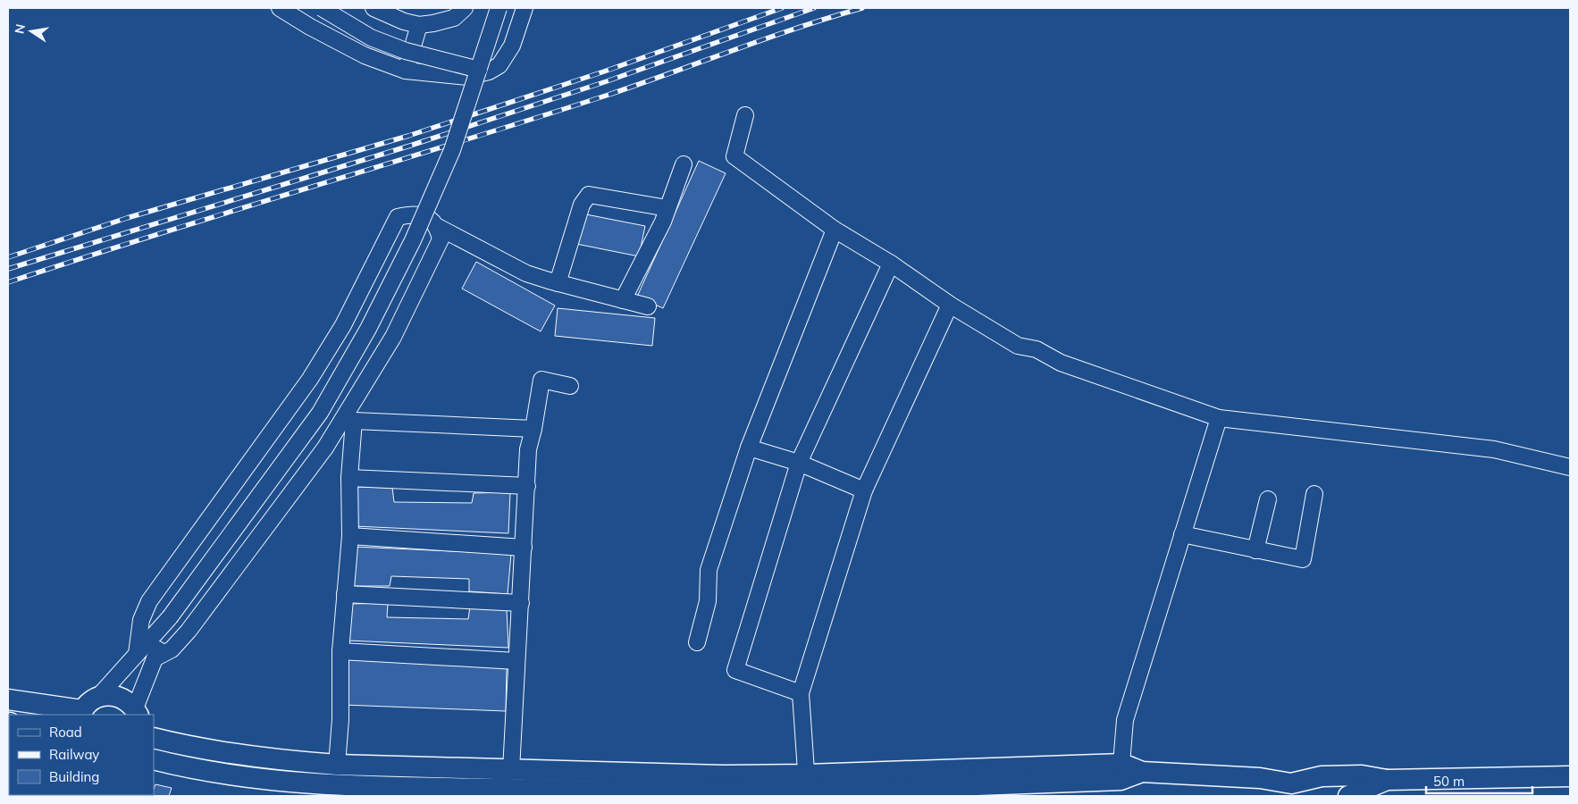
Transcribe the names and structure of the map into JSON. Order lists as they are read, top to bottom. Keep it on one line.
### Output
{"legend":["Road","Railway","Building"],"scale_bar":"50 m","north":"left"}
